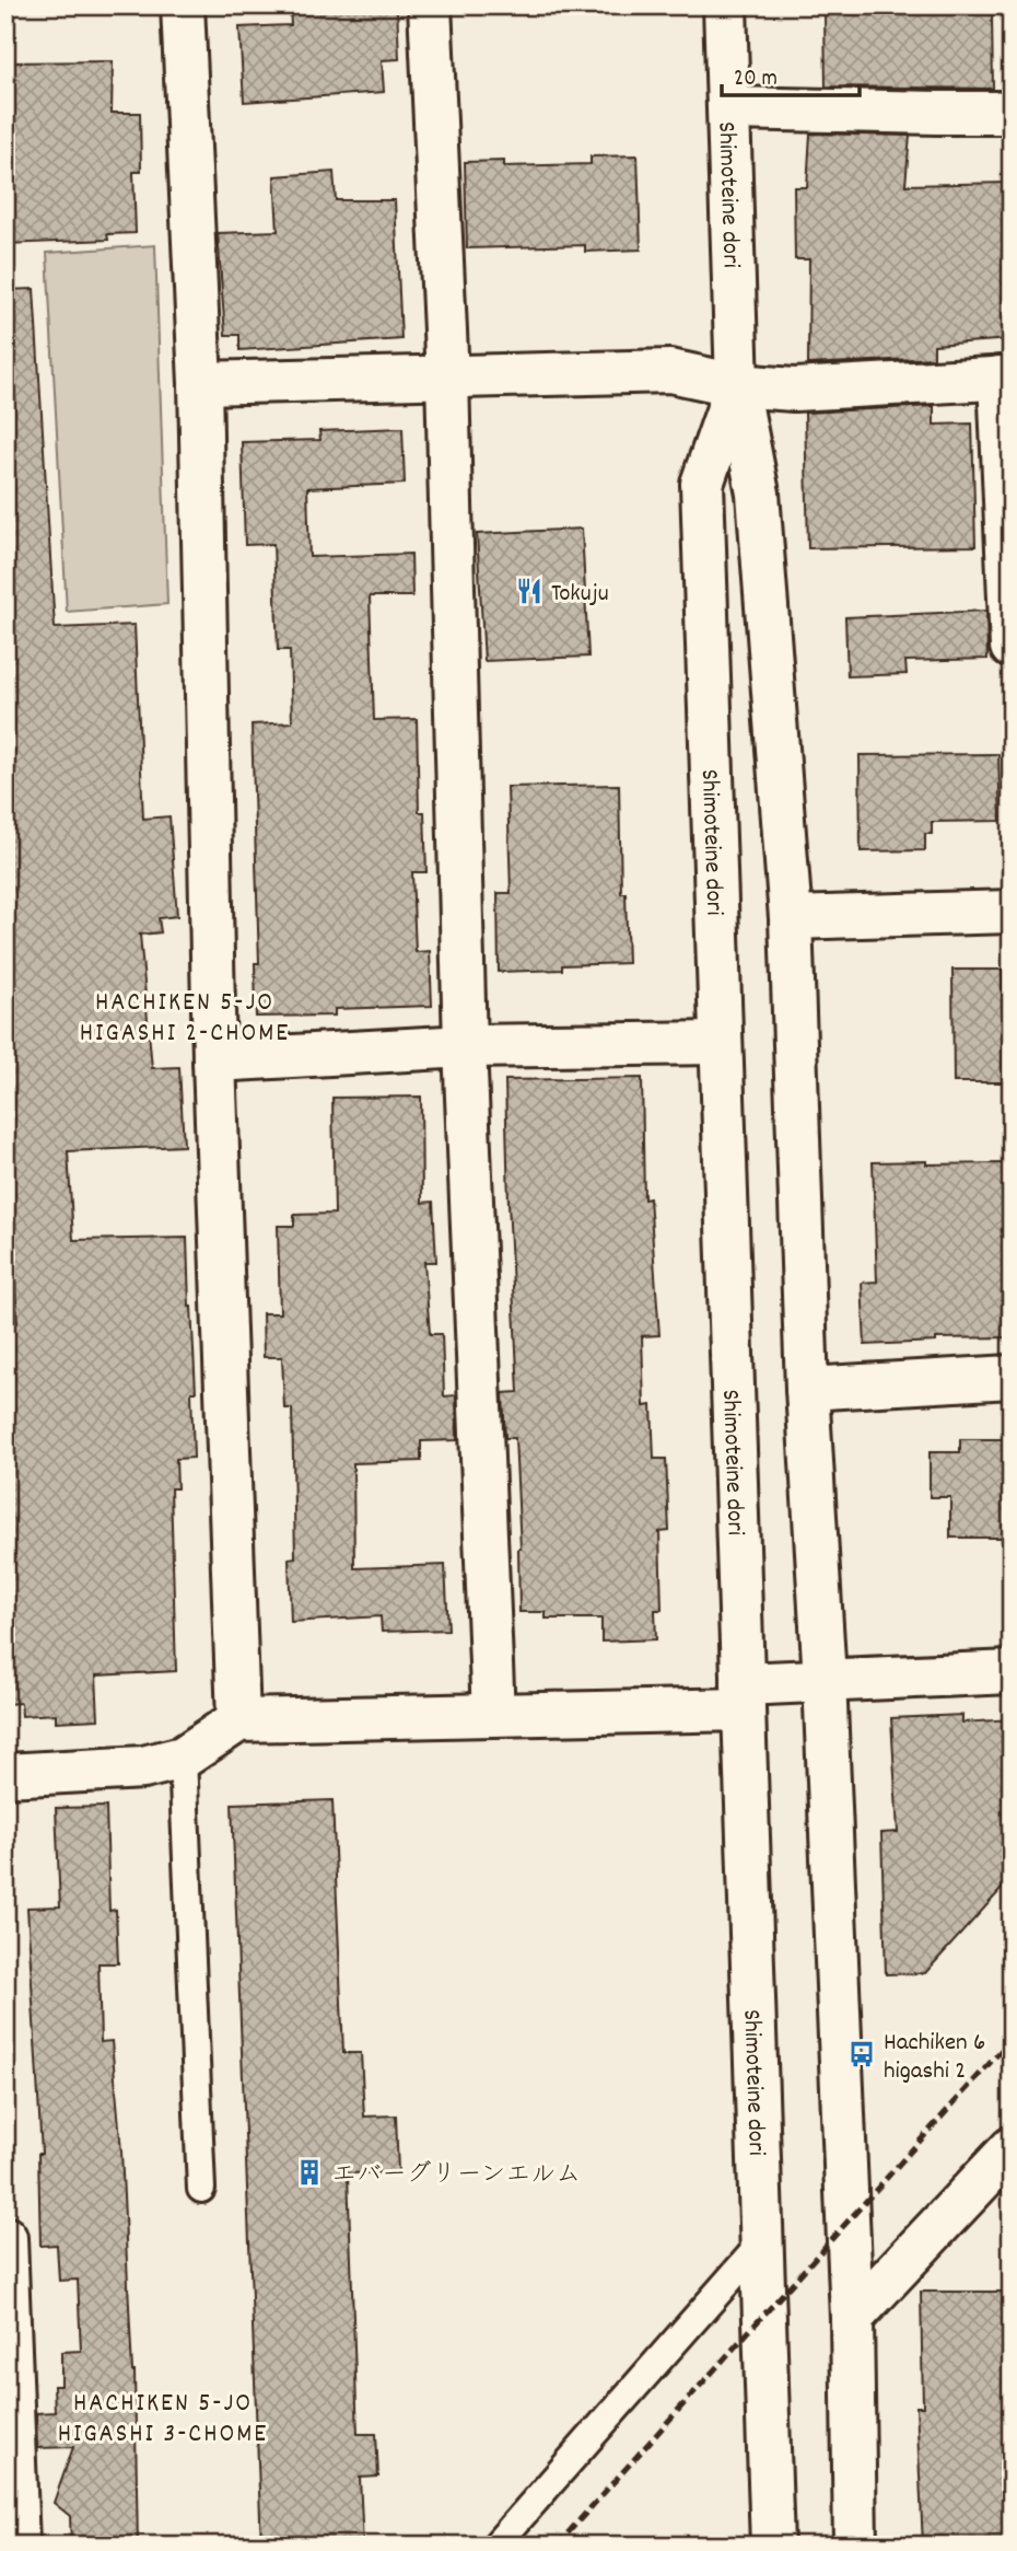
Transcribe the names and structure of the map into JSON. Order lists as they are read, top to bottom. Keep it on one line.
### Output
{"streets":{"street":["Shimoteine dori"]},"districts":["HACHIKEN 5-JO HIGASHI 2-CHOME","HACHIKEN 5-JO HIGASHI 3-CHOME"],"places":{"restaurant":["Tokuju"],"bus stop":["Hachiken 6 higashi 2"],"building":["エバーグリーンエルム"]},"scale_bar":"20 m"}
